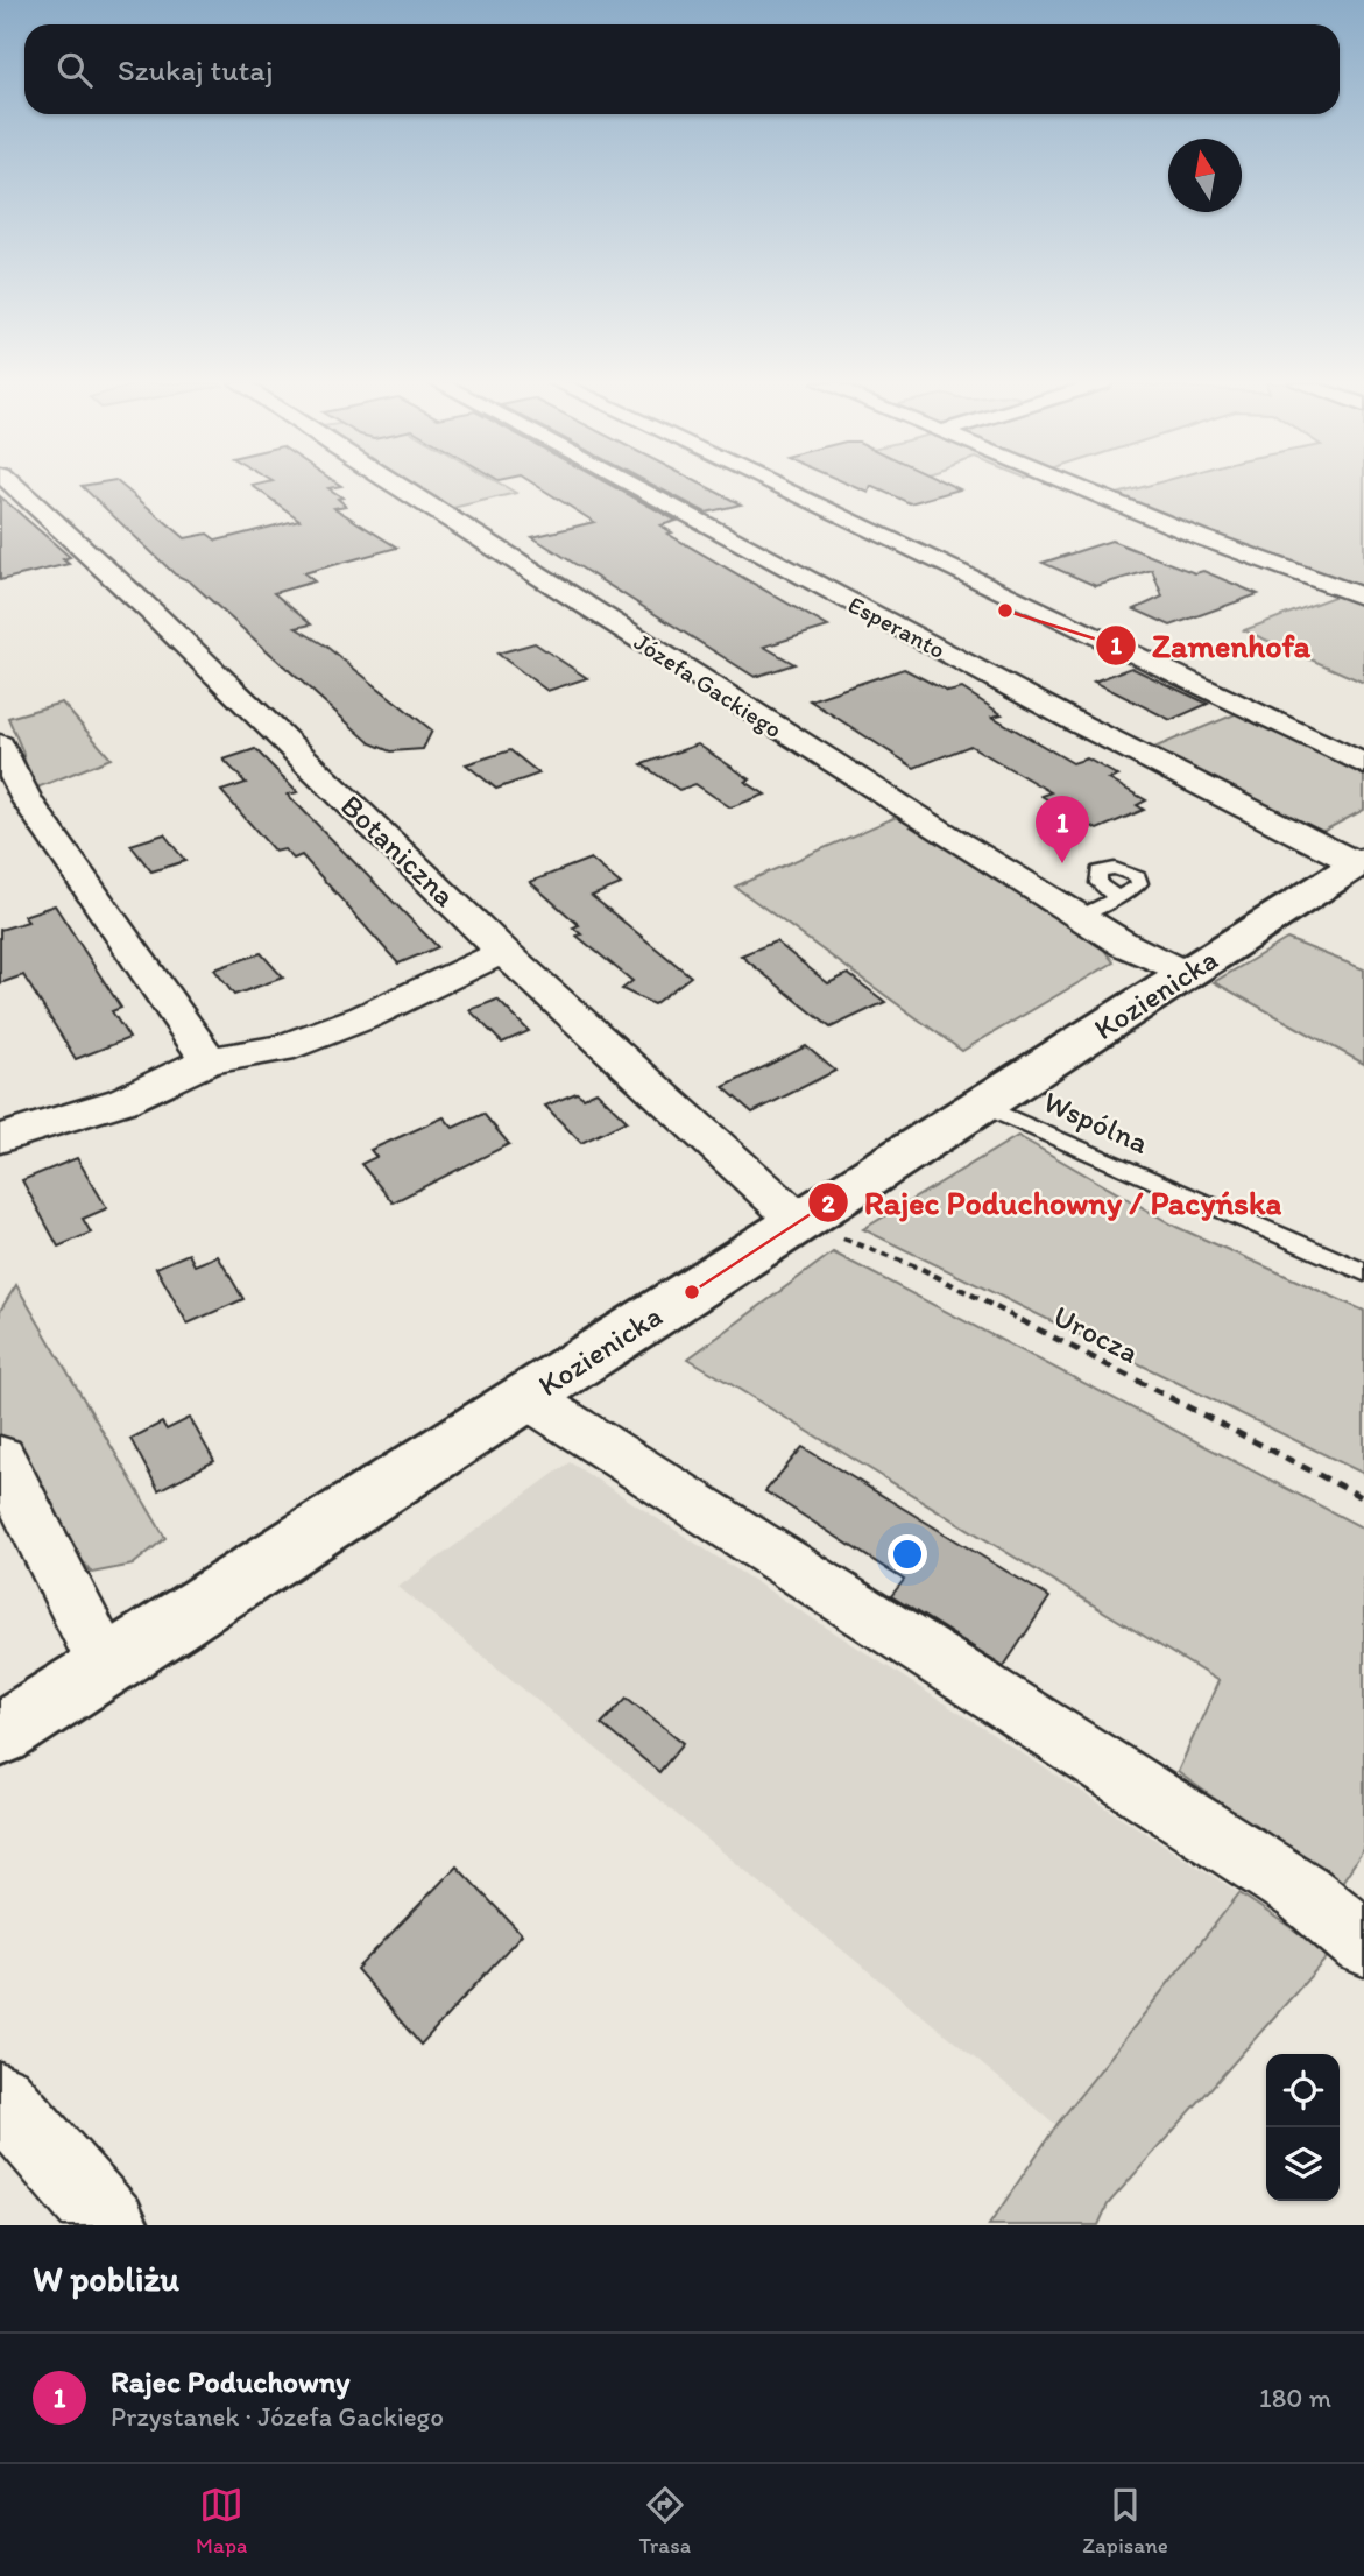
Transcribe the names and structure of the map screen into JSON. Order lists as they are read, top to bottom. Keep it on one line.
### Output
{"streets":{"main road":["Kozienicka"],"street":["Esperanto","Józefa Gackiego","Botaniczna"],"lane":["Wspólna"],"path":["Urocza"]},"crossings":[["Esperanto","Kozienicka"],["Józefa Gackiego","Kozienicka"],["Botaniczna","Kozienicka"],["Botaniczna","Urocza"],["Kozienicka","Wspólna"],["Kozienicka","Urocza"]],"places":["Zamenhofa","Rajec Poduchowny / Pacyńska"],"north":"top","page":{"search":"Szukaj tutaj","pins":"1","heading":"W pobliżu","list":[{"mark":"1","name":"Rajec Poduchowny","note":"Przystanek · Józefa Gackiego","value":"180 m"}],"nav":["Mapa","Trasa","Zapisane"]}}
